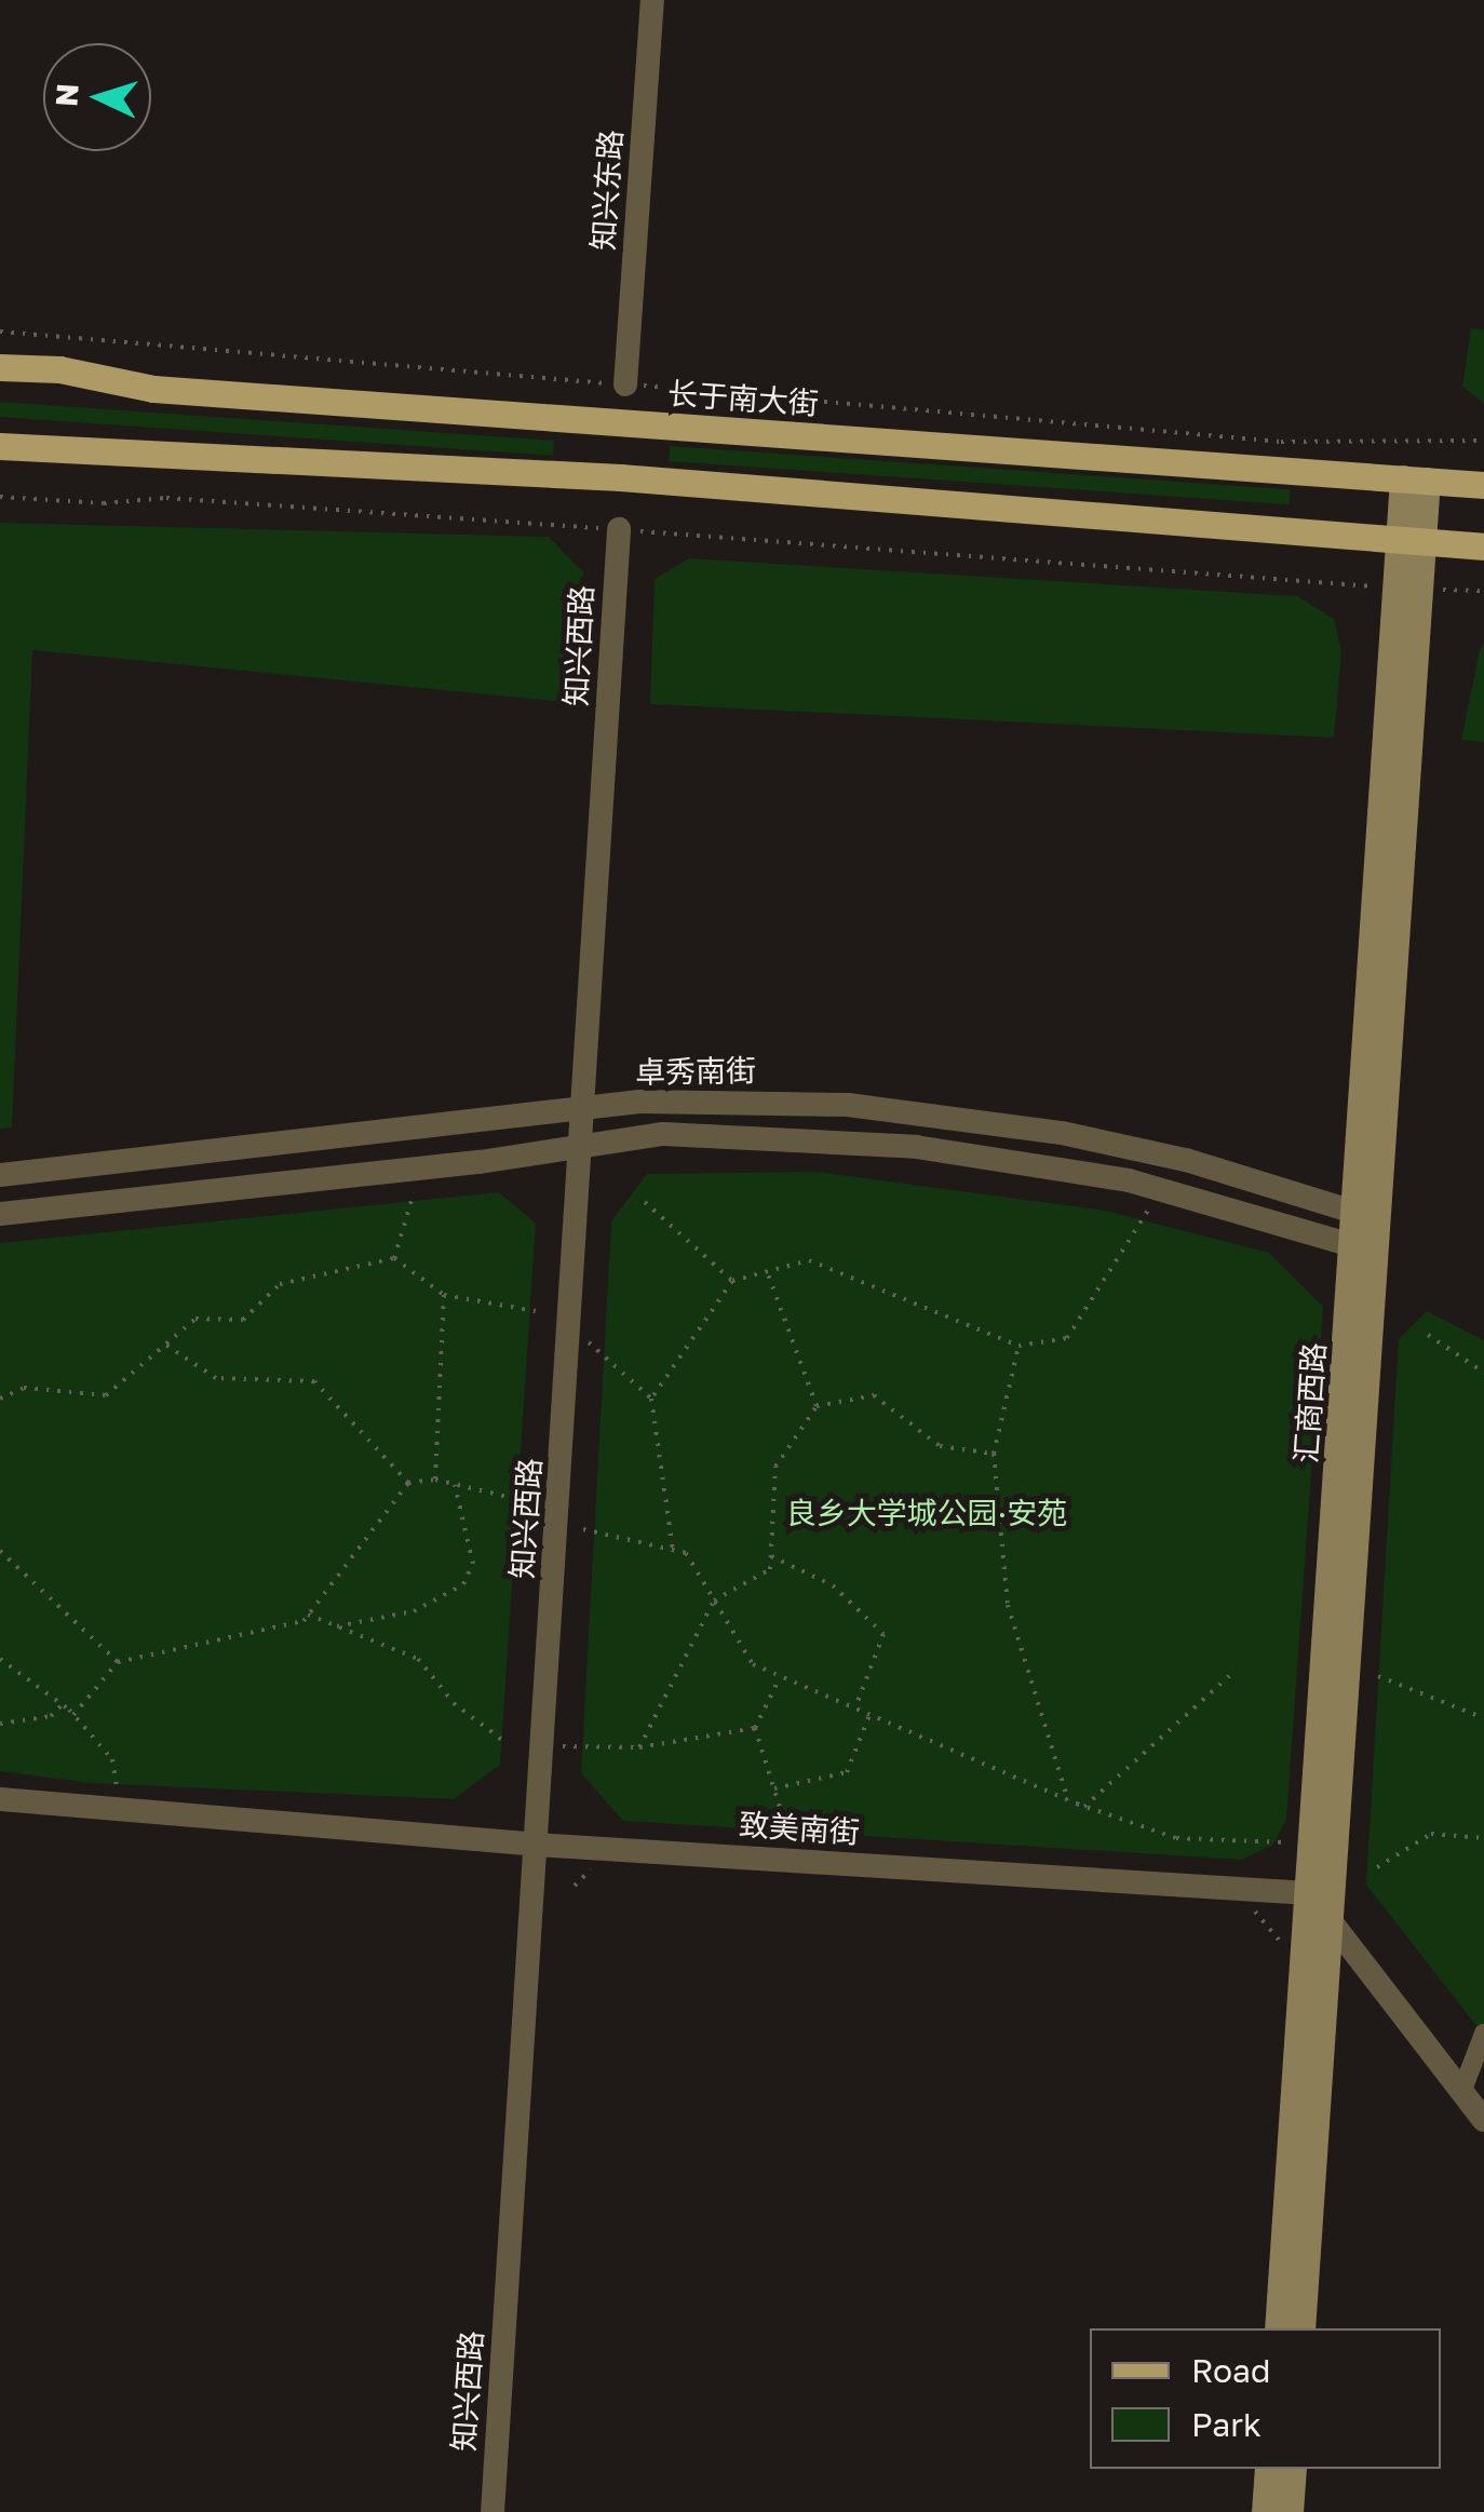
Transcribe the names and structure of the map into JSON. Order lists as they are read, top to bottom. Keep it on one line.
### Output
{"streets":{"main road":["长于南大街","汇商西路"],"street":["知兴东路","知兴西路","卓秀南街","致美南街"]},"crossings":[["知兴东路","长于南大街"],["长于南大街","汇商西路"],["知兴西路","卓秀南街"],["知兴西路","致美南街"],["卓秀南街","汇商西路"],["汇商西路","致美南街"]],"parks":["良乡大学城公园·安苑"],"legend":["Road","Park"],"north":"left"}
